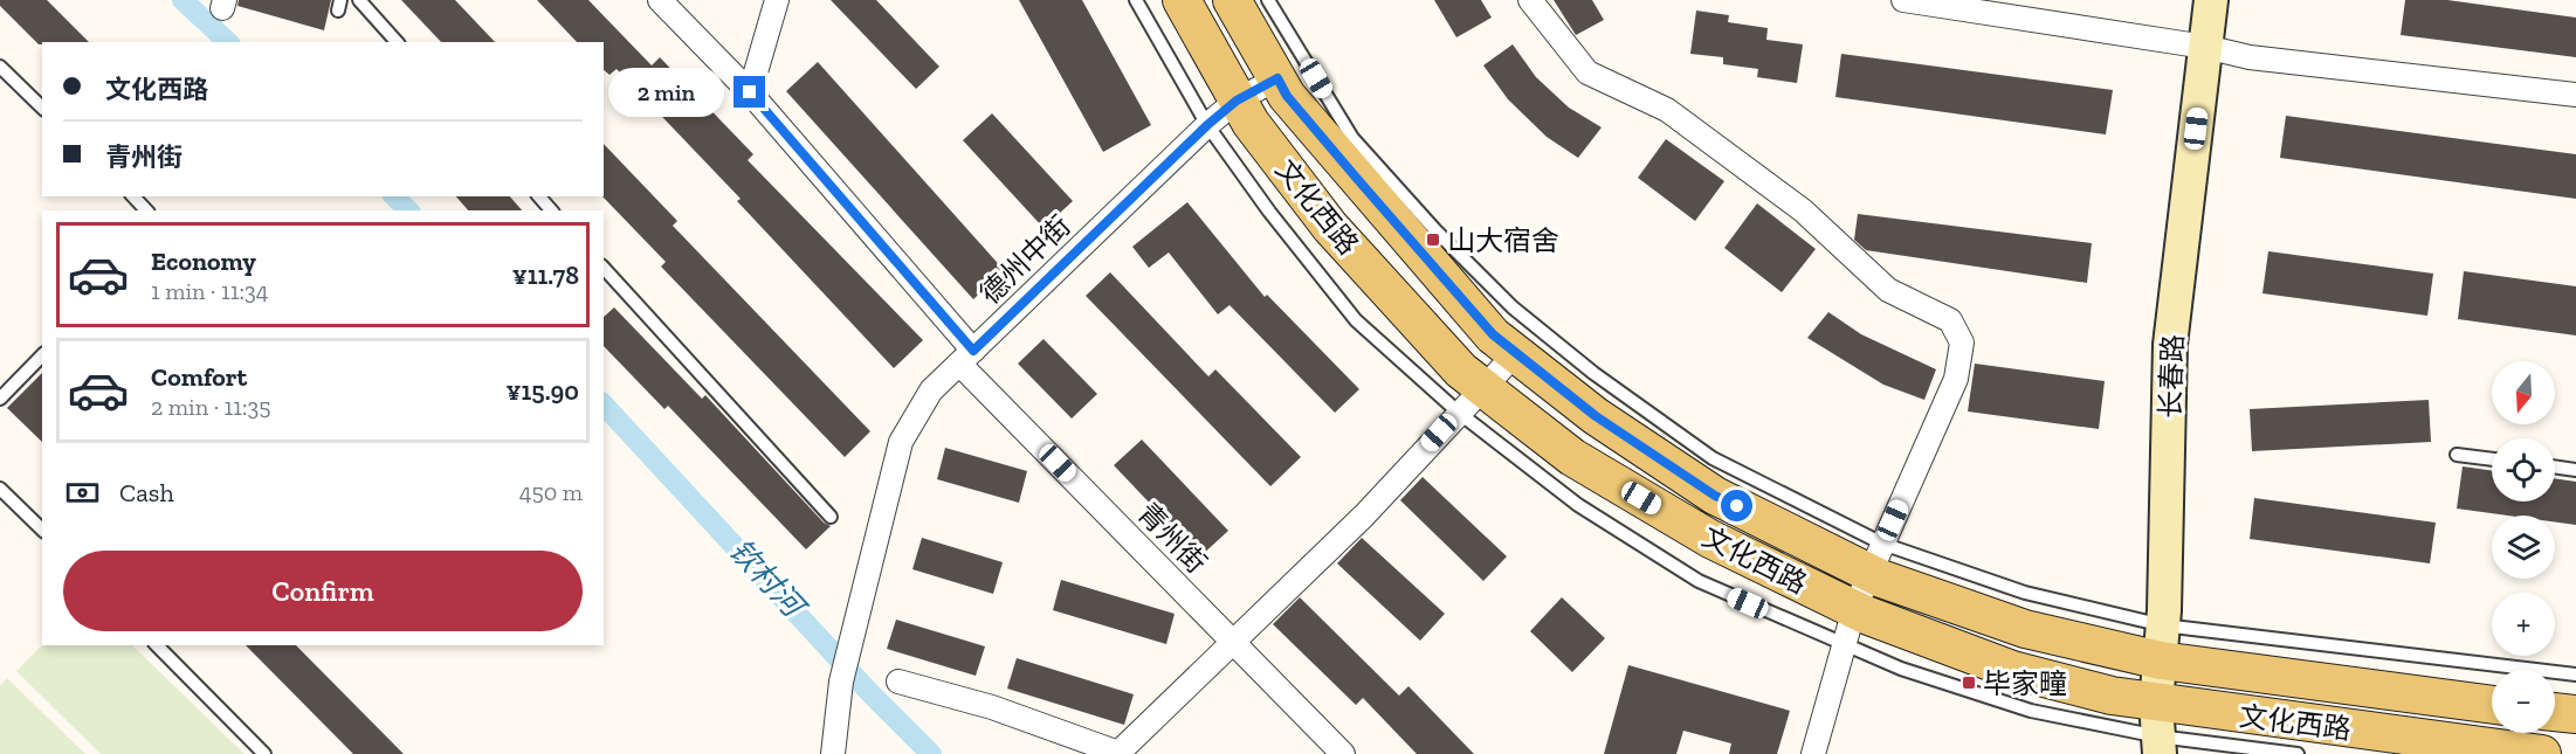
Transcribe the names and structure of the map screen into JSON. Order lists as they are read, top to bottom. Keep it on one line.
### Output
{"streets":{"main road":["文化西路"],"street":["德州中街","长春路","青州街"]},"crossings":[["文化西路","德州中街"],["文化西路","长春路"],["德州中街","青州街"]],"water":["钦村河"],"places":{"transit":["山大宿舍","毕家疃"]},"north":"bottom","page":{"banner":["文化西路","青州街"],"bubble":"2 min","list":[{"name":"Economy","note":"1 min · 11:34","value":"¥11.78"},{"name":"Comfort","note":"2 min · 11:35","value":"¥15.90"}],"map_buttons":["+","−"],"pay":["Cash","450 m"],"buttons":"Confirm"}}
